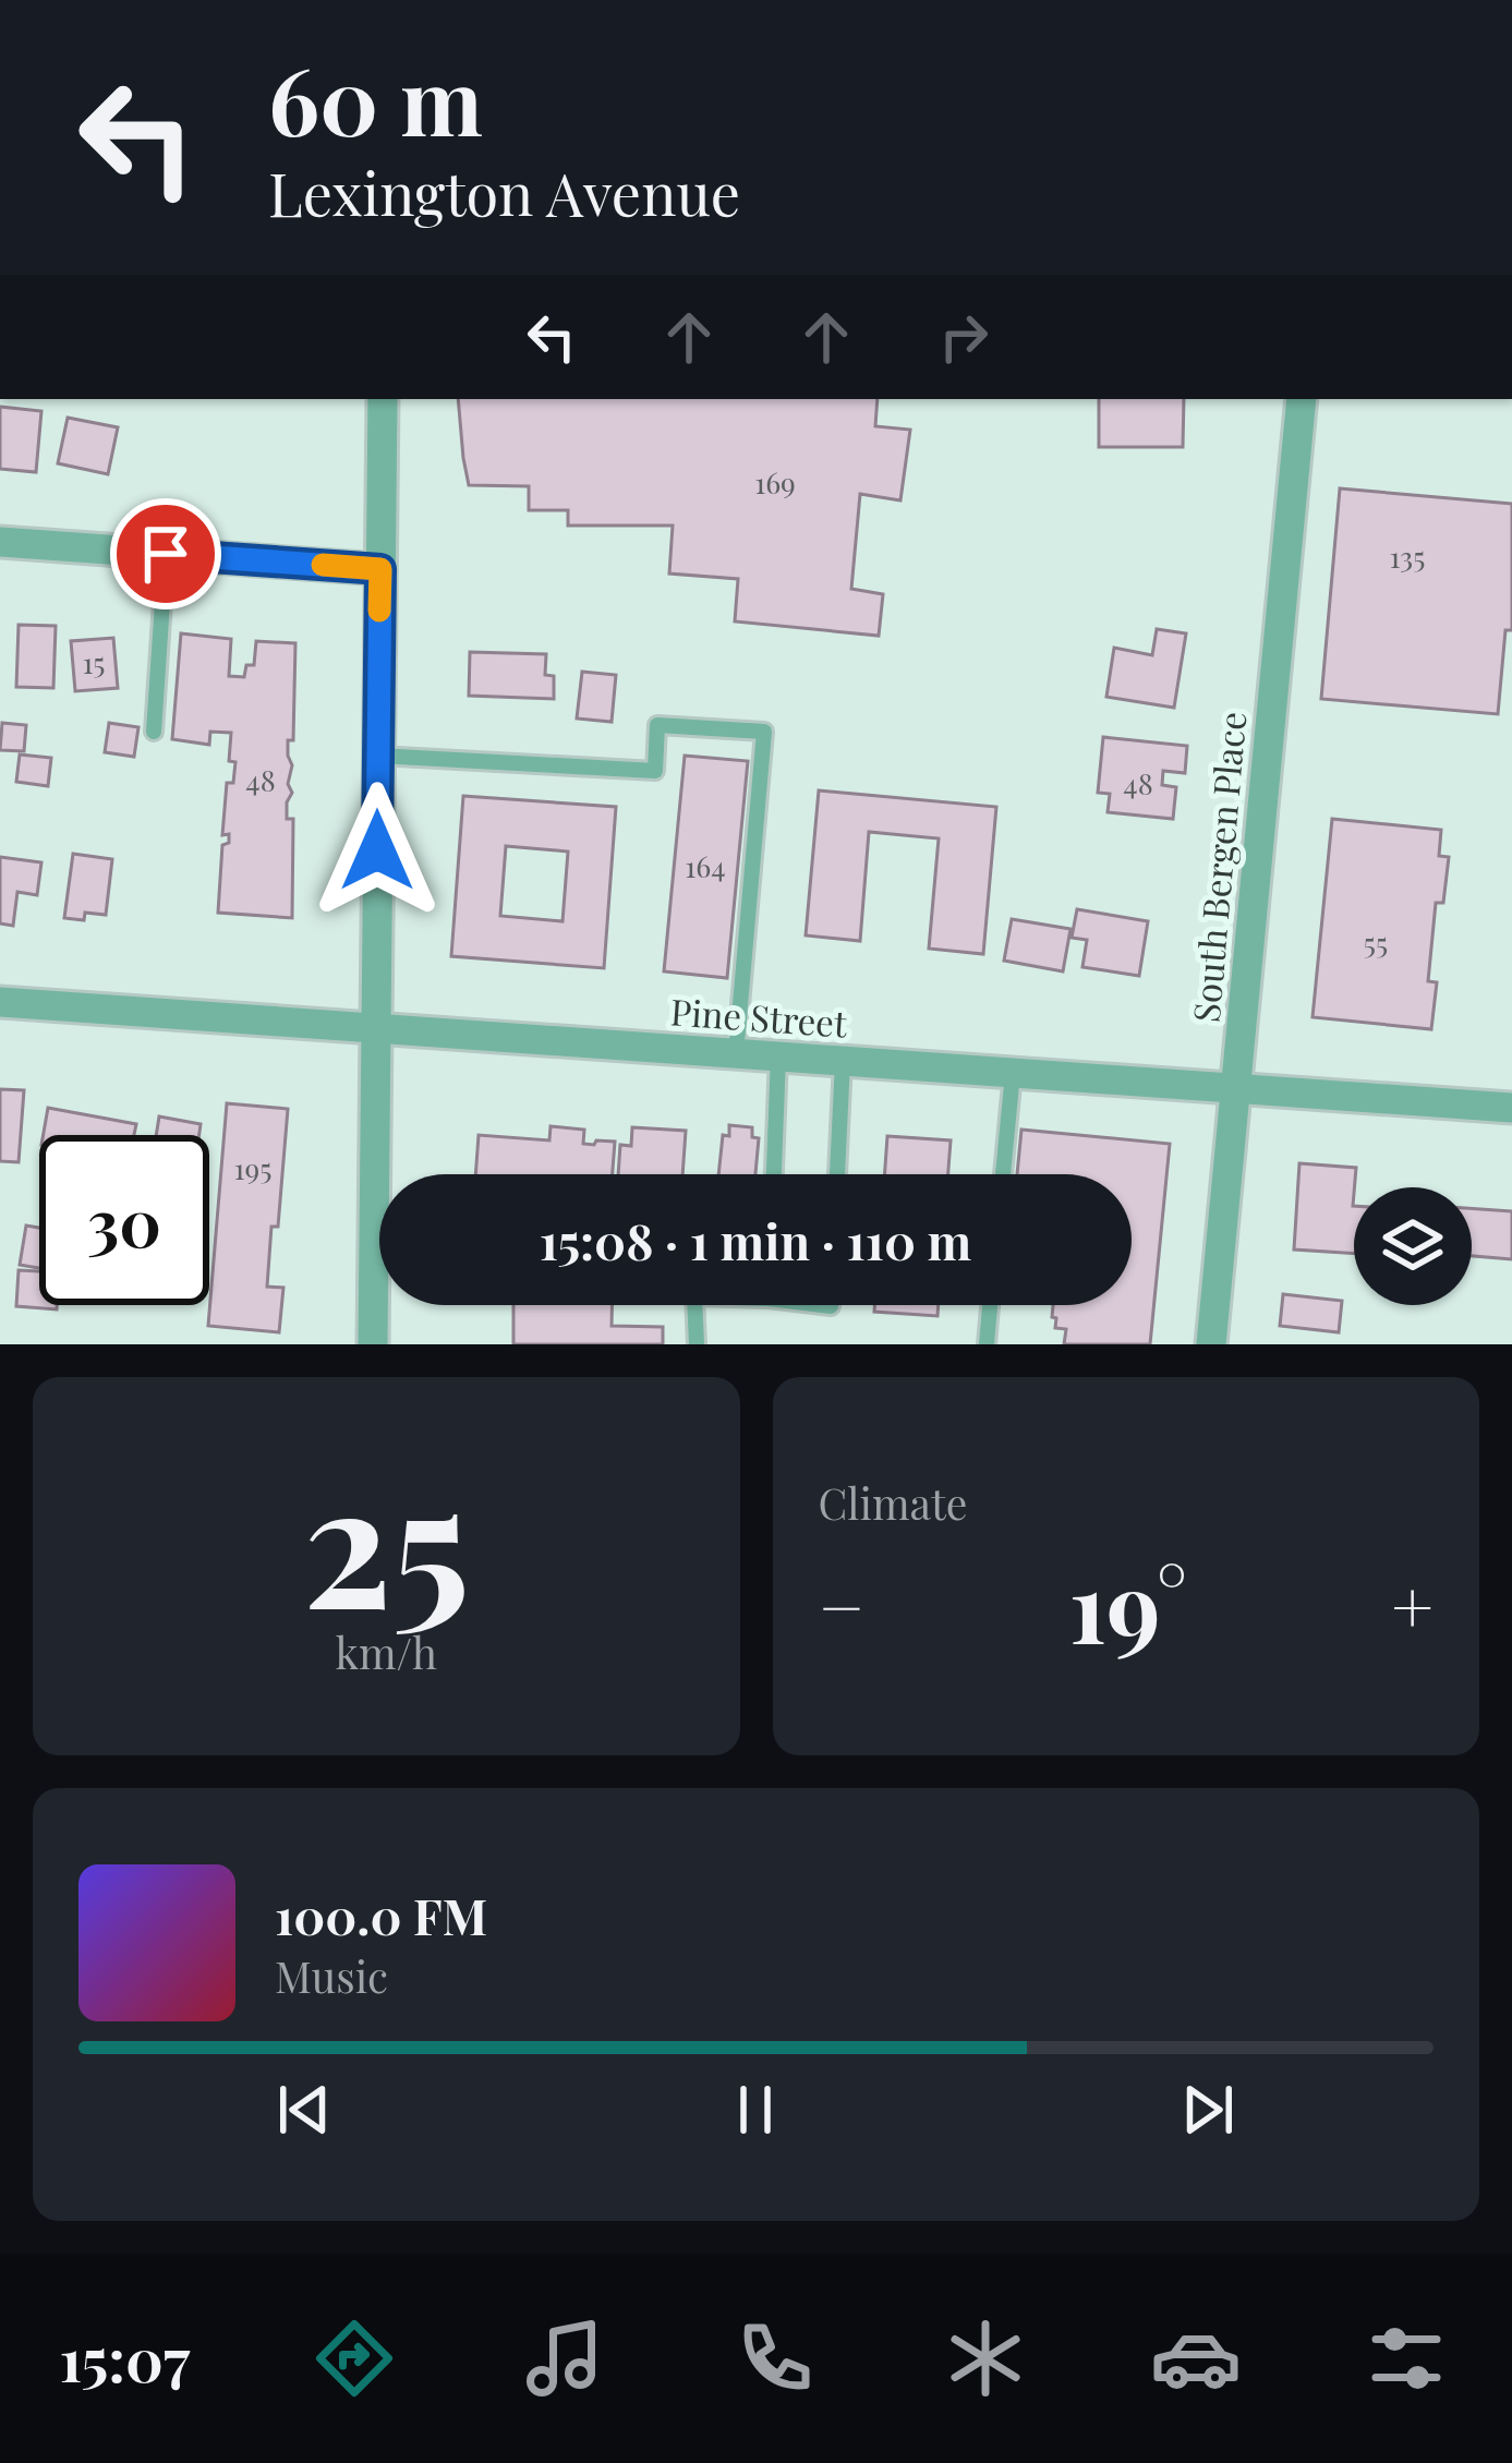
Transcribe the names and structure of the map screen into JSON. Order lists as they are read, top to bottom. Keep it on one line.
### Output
{"streets":{"street":["South Bergen Place","Pine Street"]},"crossings":[["South Bergen Place","Pine Street"]],"house_numbers":["169","135","15","48","48","164","55","195"],"page":{"turn":["60 m","Lexington Avenue"],"limit":"30","trip":"15:08 · 1 min · 110 m","tile":[["25","km/h"],"Climate"],"heat":["−","19°","+"],"song":["100.0 FM","Music"],"tabs":"15:07"}}
